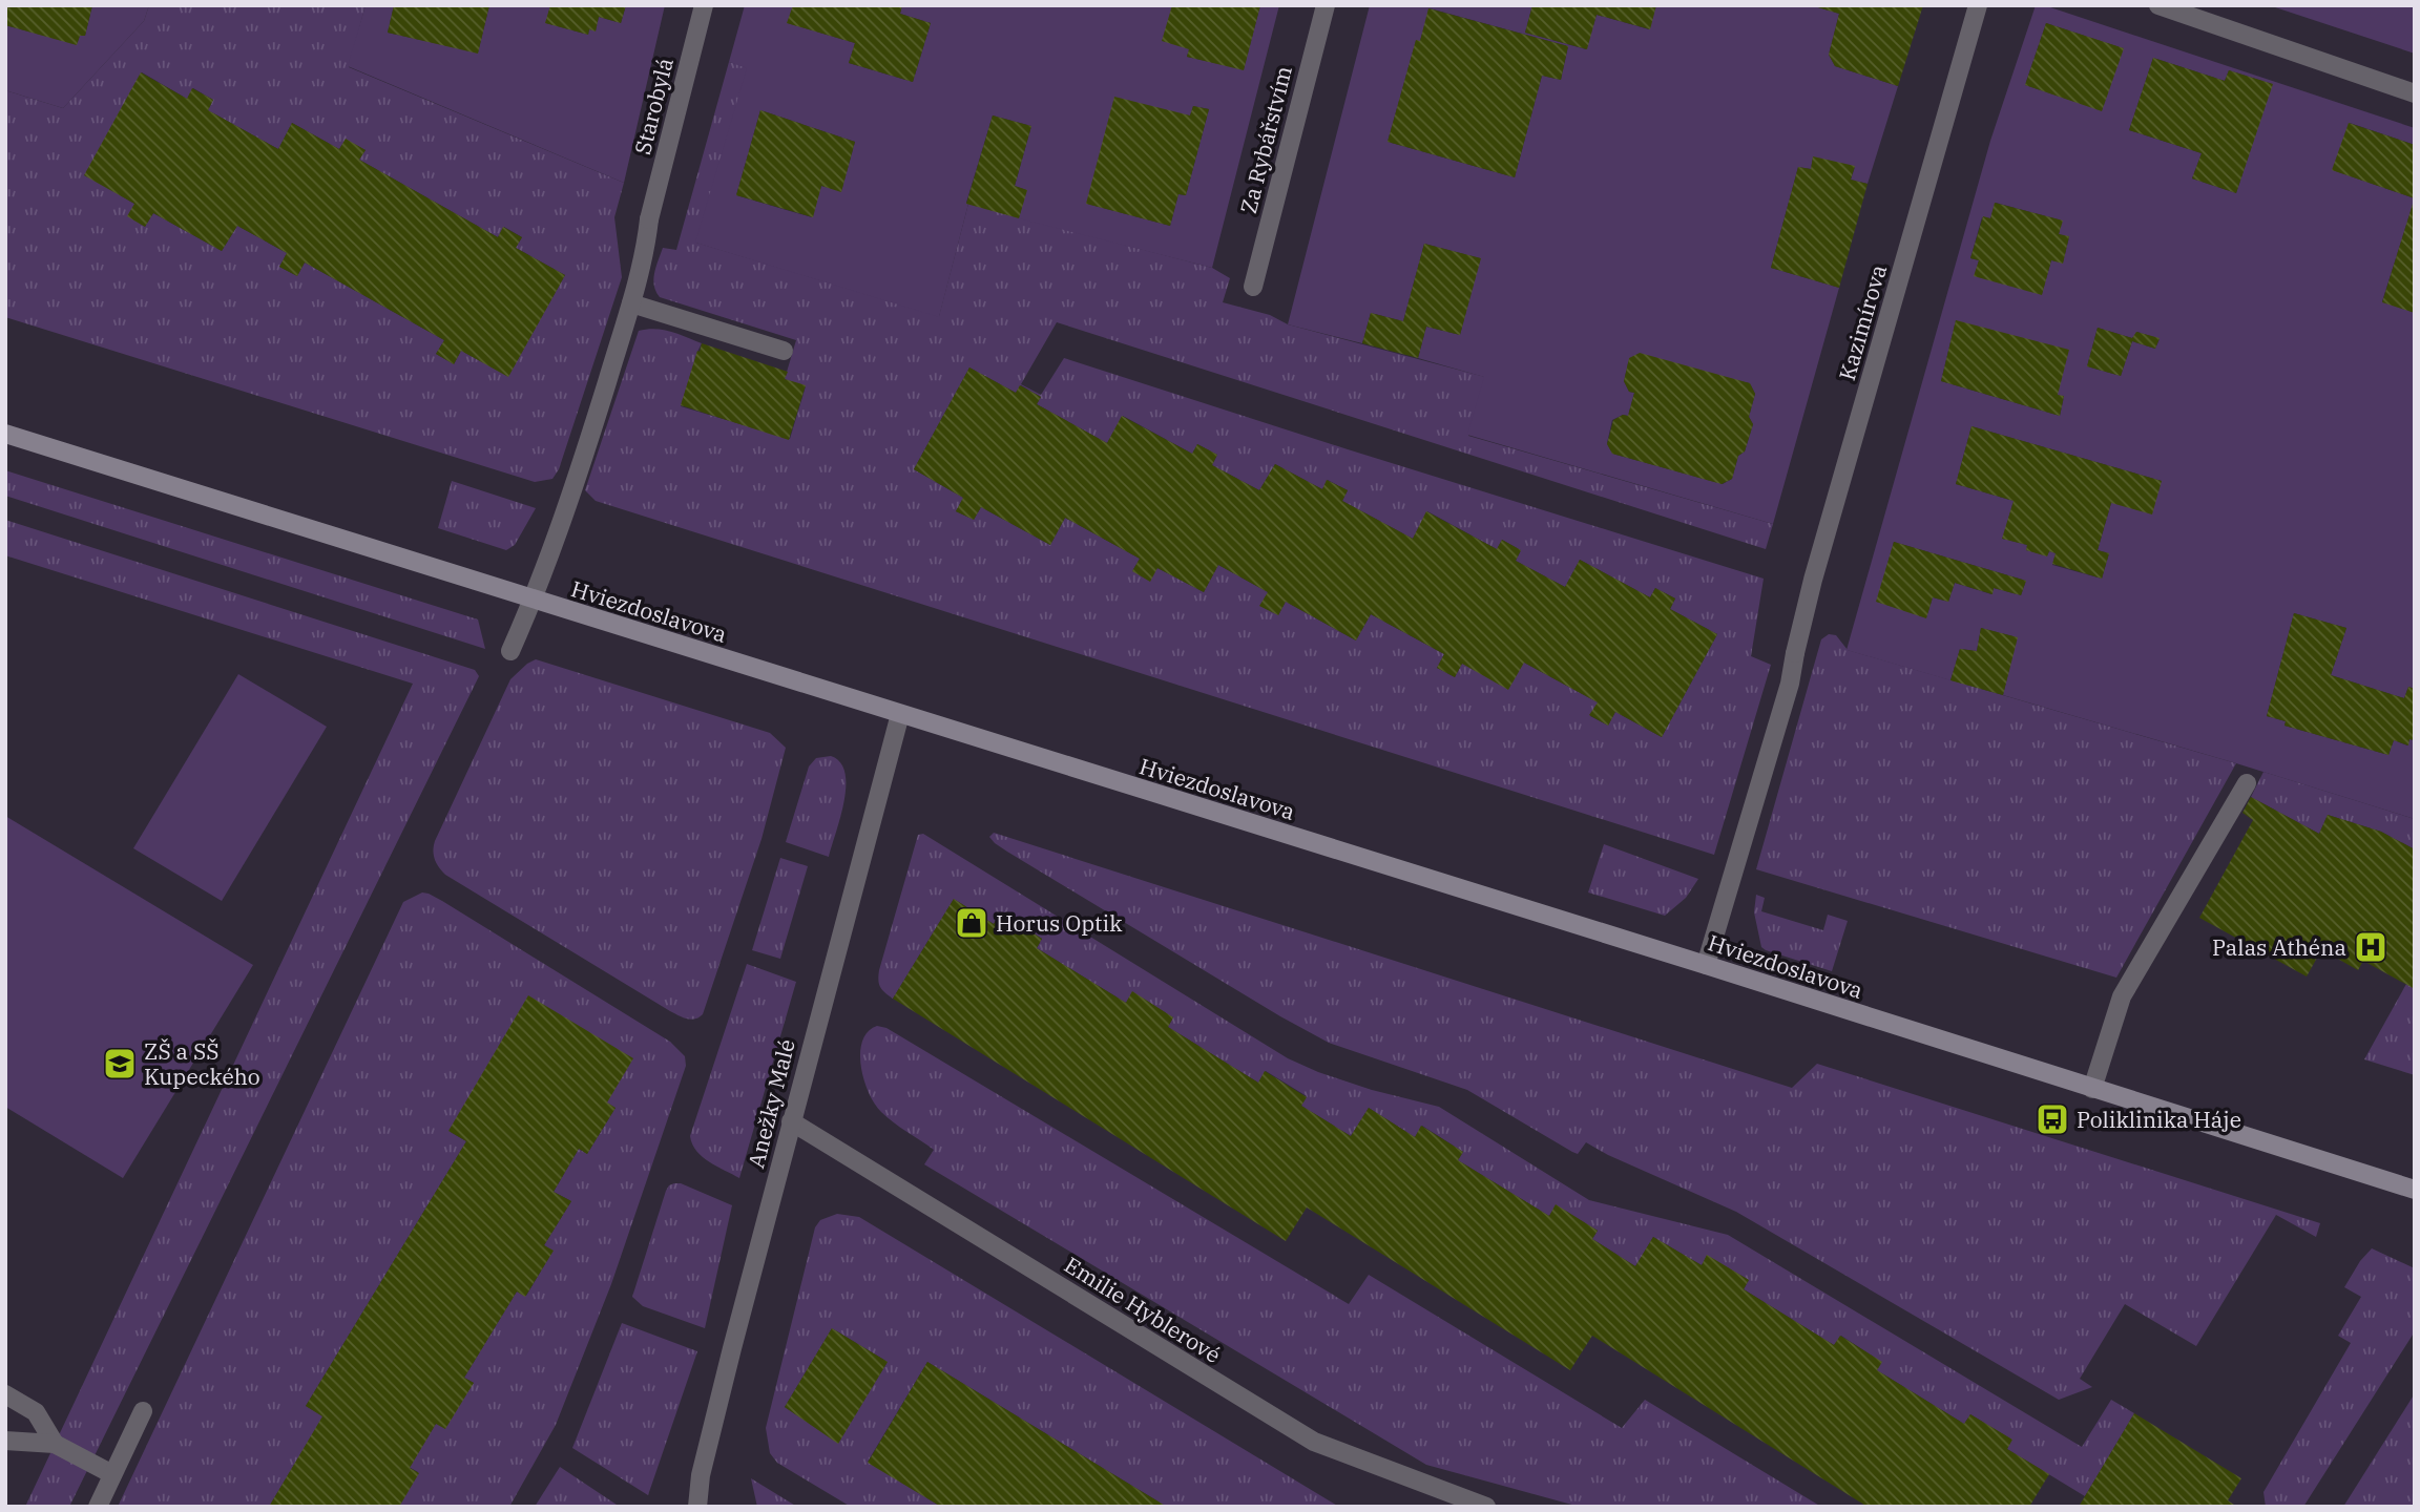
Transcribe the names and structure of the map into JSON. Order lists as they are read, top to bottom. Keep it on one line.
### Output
{"streets":{"street":["Starobylá","Za Rybářstvím","Kazimírova","Hviezdoslavova","Anežky Malé","Emilie Hyblerové"]},"crossings":[["Starobylá","Hviezdoslavova"],["Kazimírova","Hviezdoslavova"],["Hviezdoslavova","Anežky Malé"],["Anežky Malé","Emilie Hyblerové"]],"places":{"shop":["Horus Optik"],"hospital":["Palas Athéna"],"school or university":["ZŠ a SŠ Kupeckého"],"bus stop":["Poliklinika Háje"]}}
